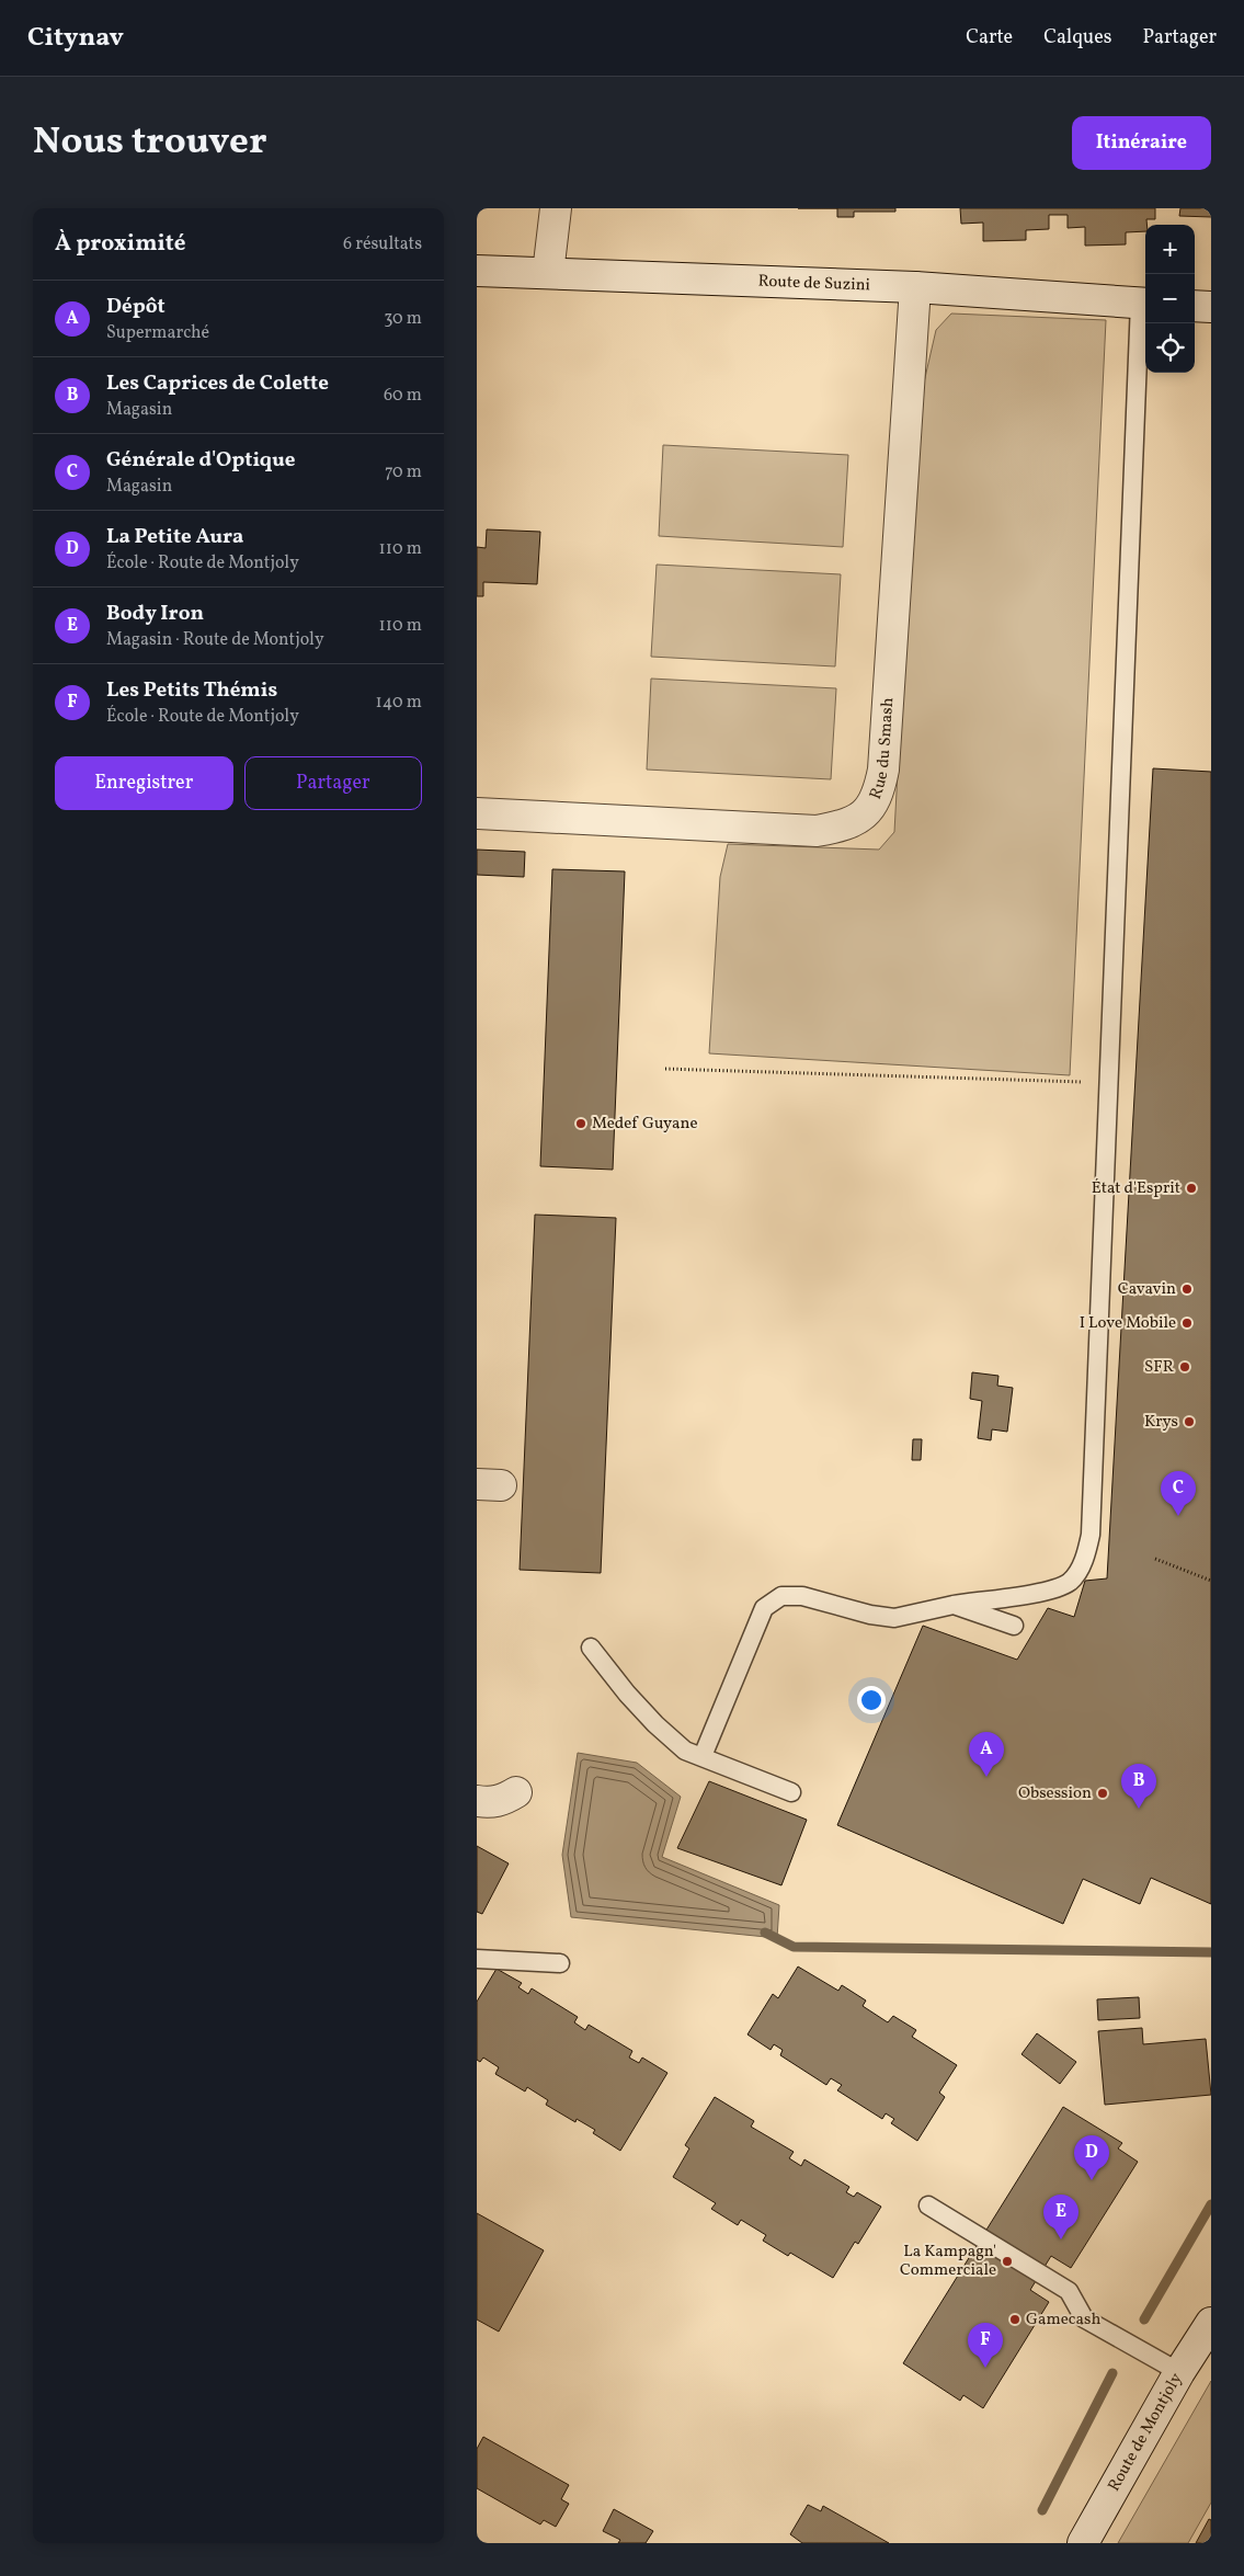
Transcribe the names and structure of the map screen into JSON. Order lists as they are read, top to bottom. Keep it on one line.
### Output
{"streets":{"street":["Route de Suzini","Rue du Smash","Route de Montjoly"]},"crossings":[["Route de Suzini","Rue du Smash"]],"places":["Medef Guyane","État d'Esprit","Cavavin","I Love Mobile","SFR","Krys","Obsession","La Kampagn' Commerciale","Gamecash"],"page":{"header":"Citynav","nav":["Carte","Calques","Partager"],"title":"Nous trouver","buttons":["Itinéraire",["Enregistrer","Partager"]],"heading":["À proximité","6 résultats"],"map_buttons":["+","−"],"list":[{"mark":"A","name":"Dépôt","note":"Supermarché","value":"30 m"},{"mark":"B","name":"Les Caprices de Colette","note":"Magasin","value":"60 m"},{"mark":"C","name":"Générale d'Optique","note":"Magasin","value":"70 m"},{"mark":"D","name":"La Petite Aura","note":"École · Route de Montjoly","value":"110 m"},{"mark":"E","name":"Body Iron","note":"Magasin · Route de Montjoly","value":"110 m"},{"mark":"F","name":"Les Petits Thémis","note":"École · Route de Montjoly","value":"140 m"}],"pins":["C","A","B","D","E","F"]}}
